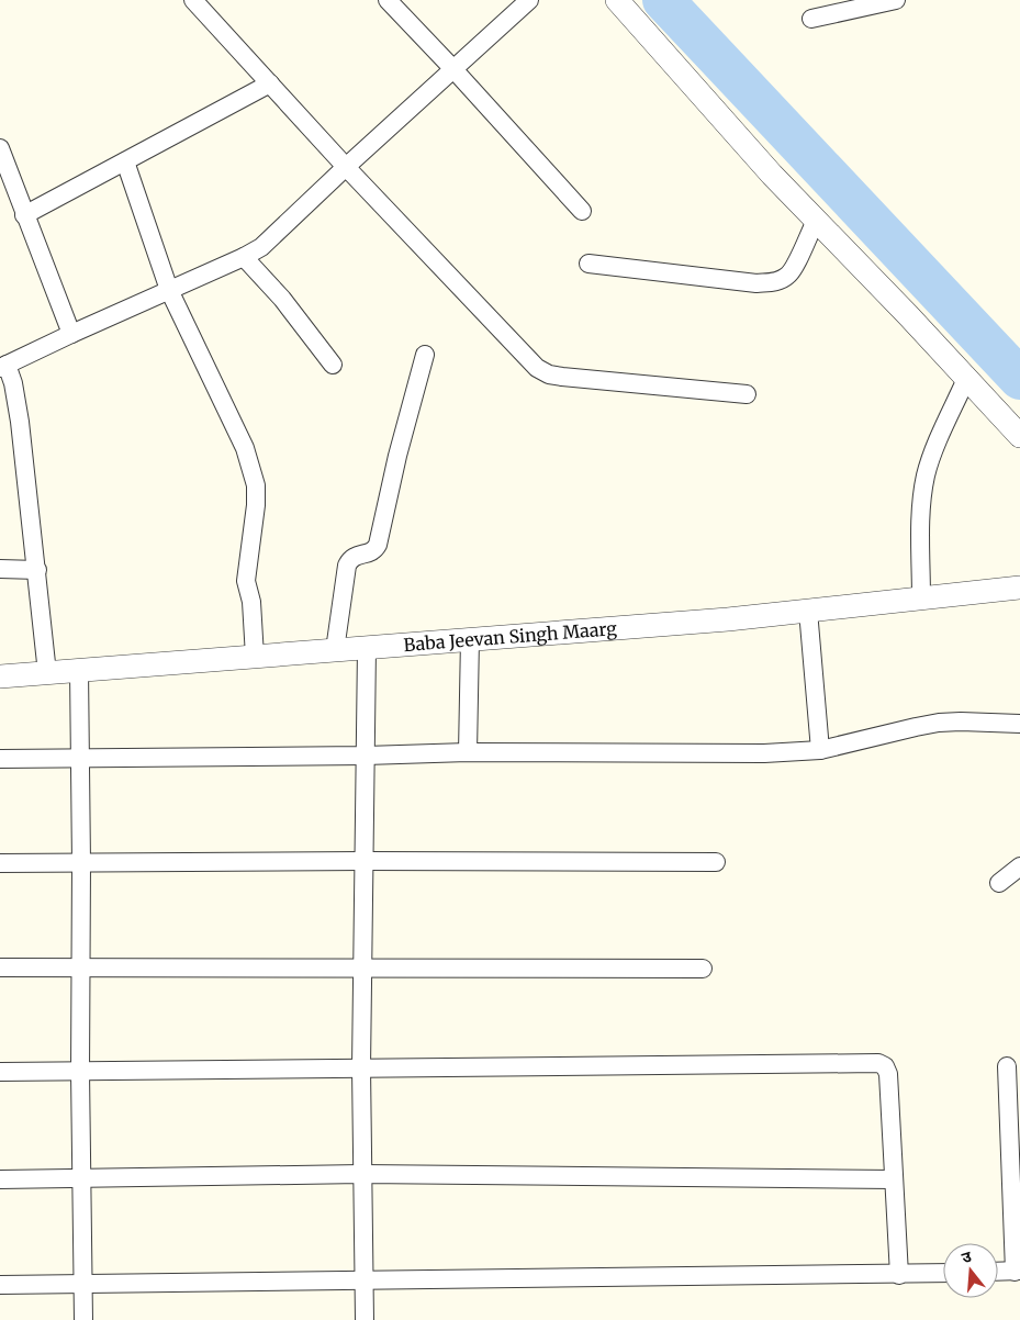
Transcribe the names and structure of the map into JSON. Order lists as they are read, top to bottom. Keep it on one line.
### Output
{"streets":{"street":["Baba Jeevan Singh Maarg"]},"north":"top"}
